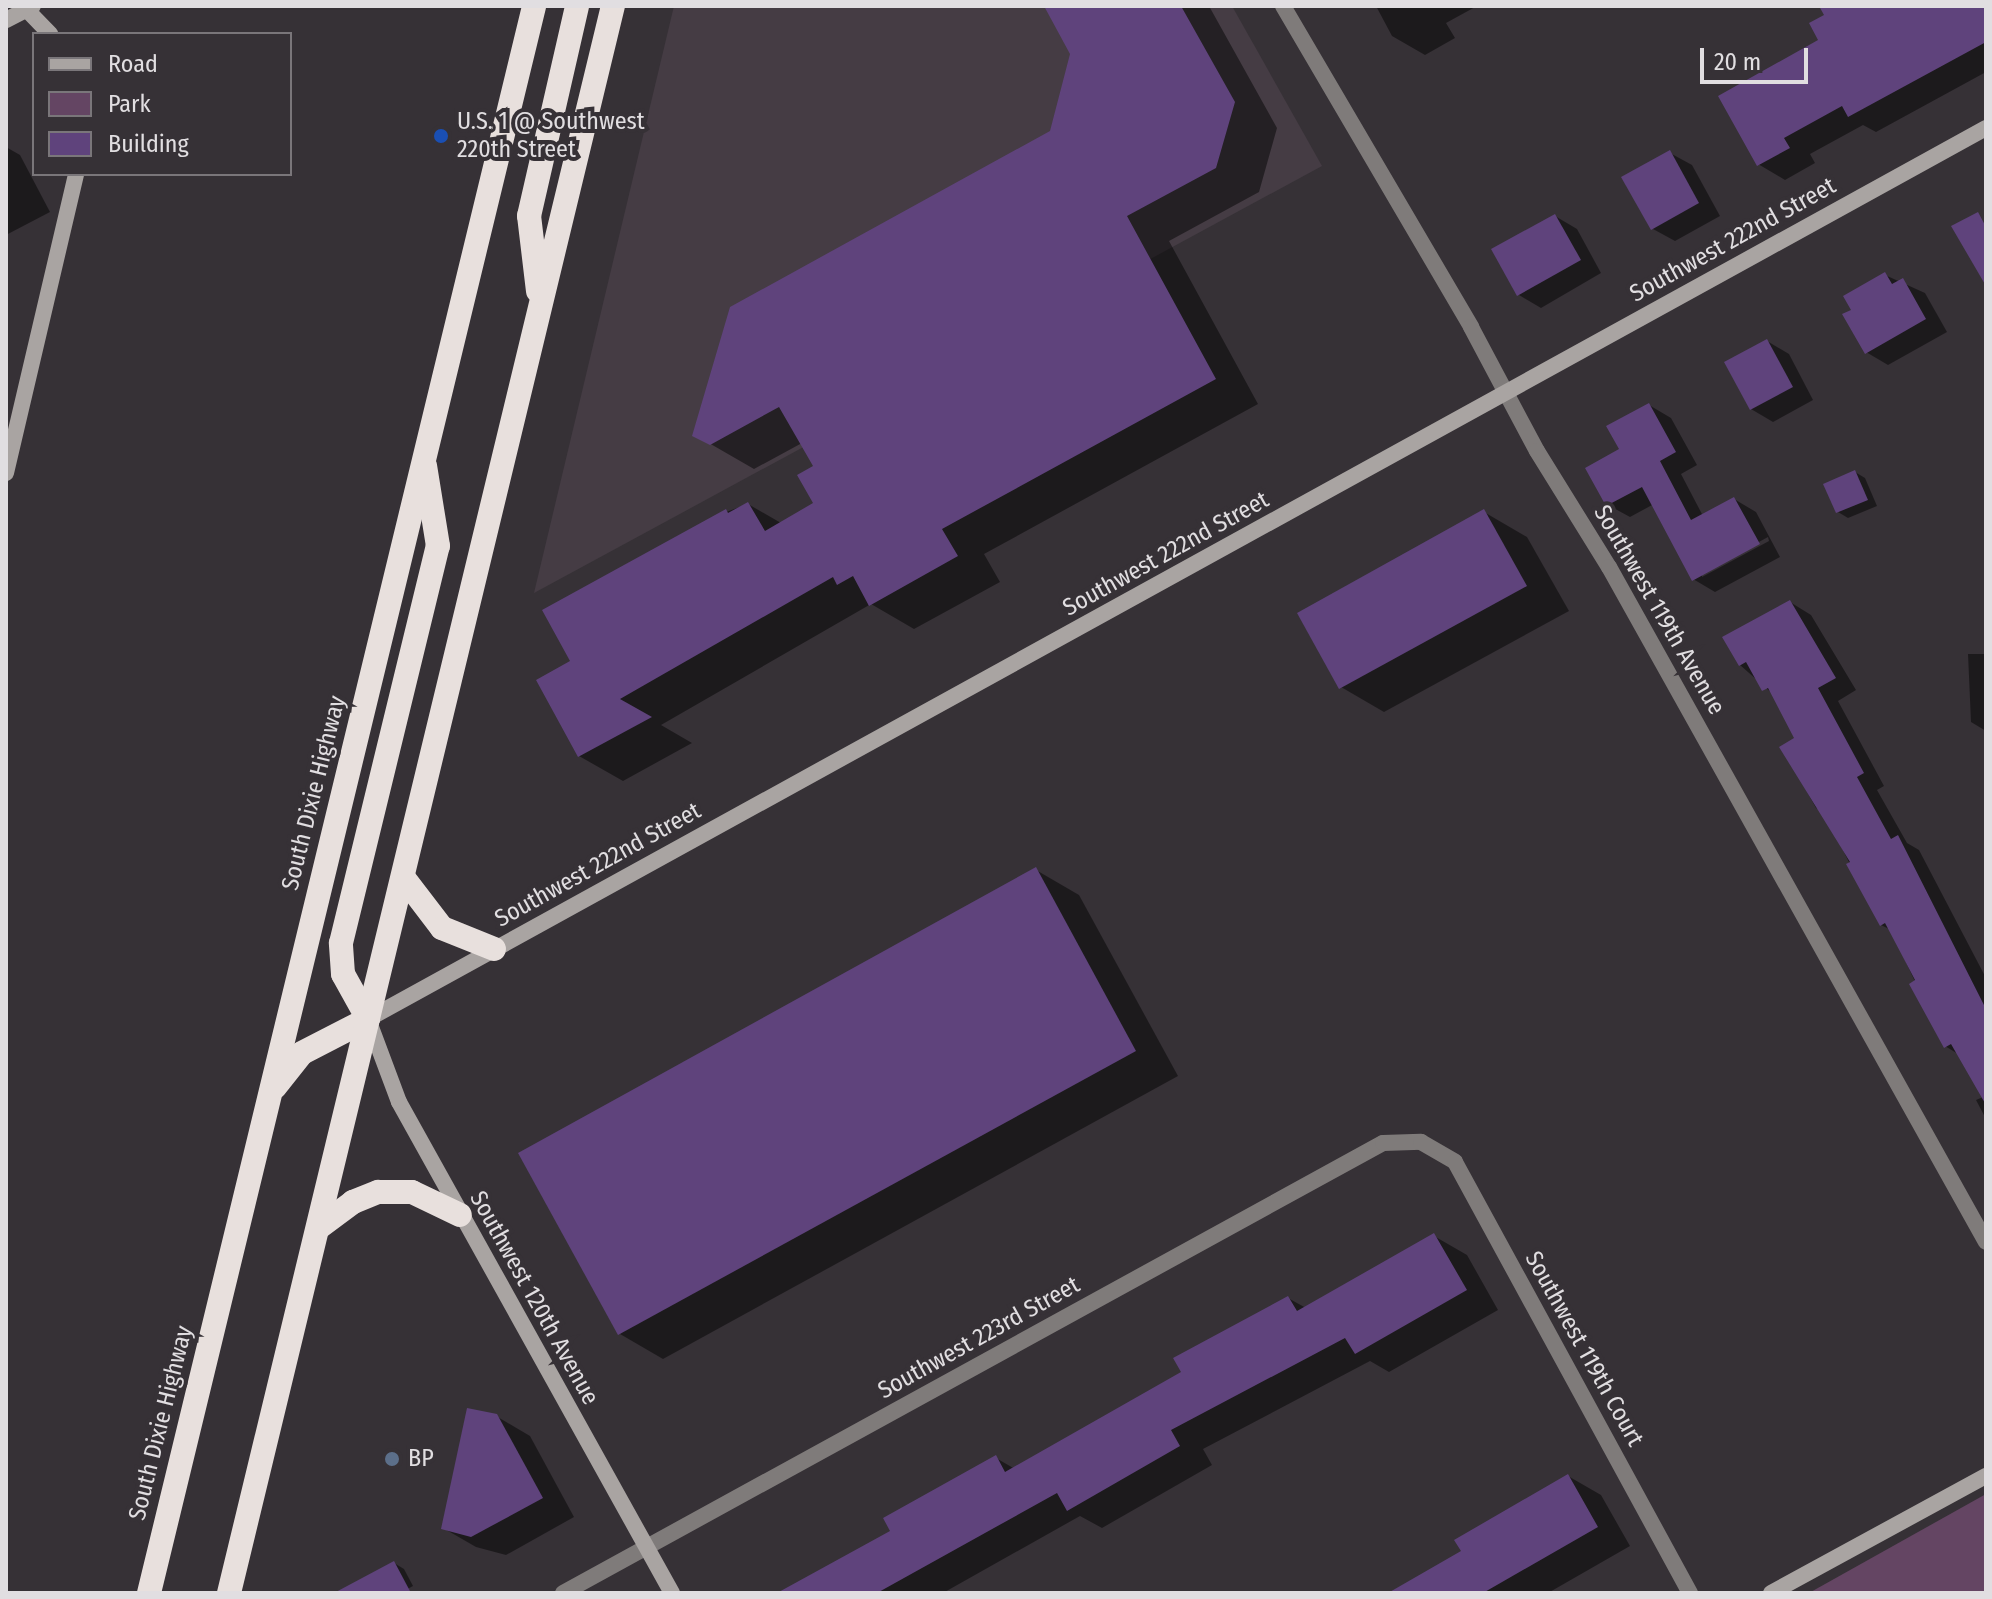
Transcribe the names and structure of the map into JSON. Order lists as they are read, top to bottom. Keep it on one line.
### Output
{"streets":{"highway":["South Dixie Highway"],"street":["Southwest 222nd Street","Southwest 119th Avenue","Southwest 120th Avenue","Southwest 223rd Street","Southwest 119th Court"]},"crossings":[["Southwest 222nd Street","Southwest 119th Avenue"],["Southwest 222nd Street","Southwest 120th Avenue"],["Southwest 120th Avenue","Southwest 223rd Street"],["Southwest 223rd Street","Southwest 119th Court"]],"places":["U.S. 1 @ Southwest 220th Street","BP"],"legend":["Road","Park","Building"],"scale_bar":"20 m"}
